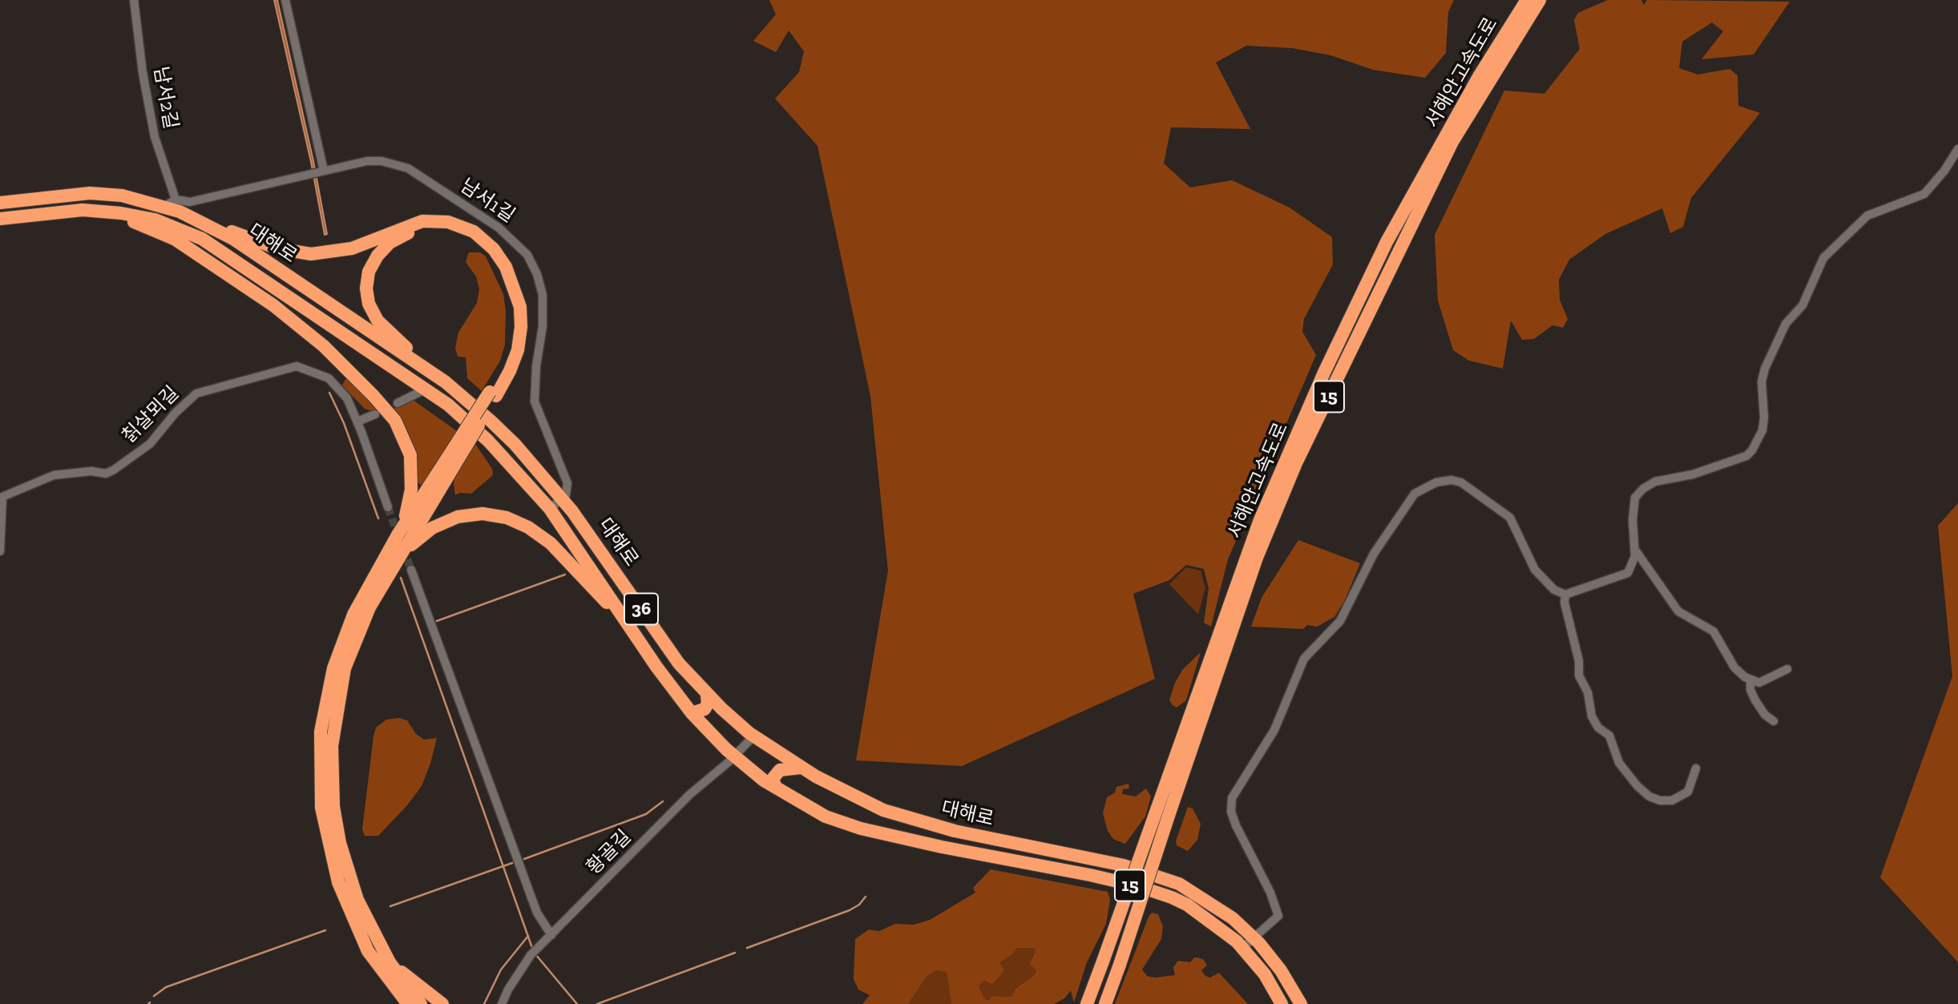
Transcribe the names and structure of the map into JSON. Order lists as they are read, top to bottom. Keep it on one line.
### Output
{"streets":{"highway":["서해안고속도로","대해로","15","36"],"street":["남서2길","남서1길","칡살뫼길","황골길"]},"crossings":[["남서2길","남서1길"],["남서2길","대해로"],["남서1길","대해로"],["대해로","황골길"]]}
